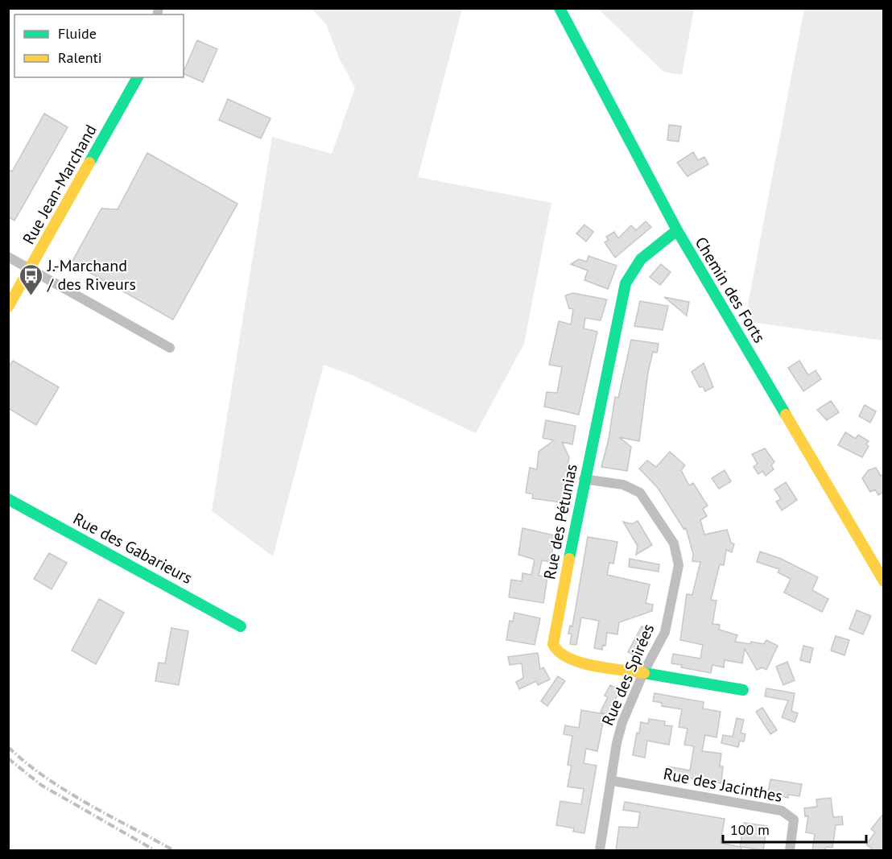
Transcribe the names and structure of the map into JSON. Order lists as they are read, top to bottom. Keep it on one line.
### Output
{"streets":{"street":["Rue Jean-Marchand","Chemin des Forts","Rue des Pétunias","Rue des Gabarieurs","Rue des Spirées","Rue des Jacinthes"]},"crossings":[["Chemin des Forts","Rue des Pétunias"],["Rue des Pétunias","Rue des Spirées"],["Rue des Spirées","Rue des Jacinthes"]],"places":{"bus stop":["J.-Marchand / des Riveurs"]},"legend":["Fluide","Ralenti"],"scale_bar":"100 m"}
